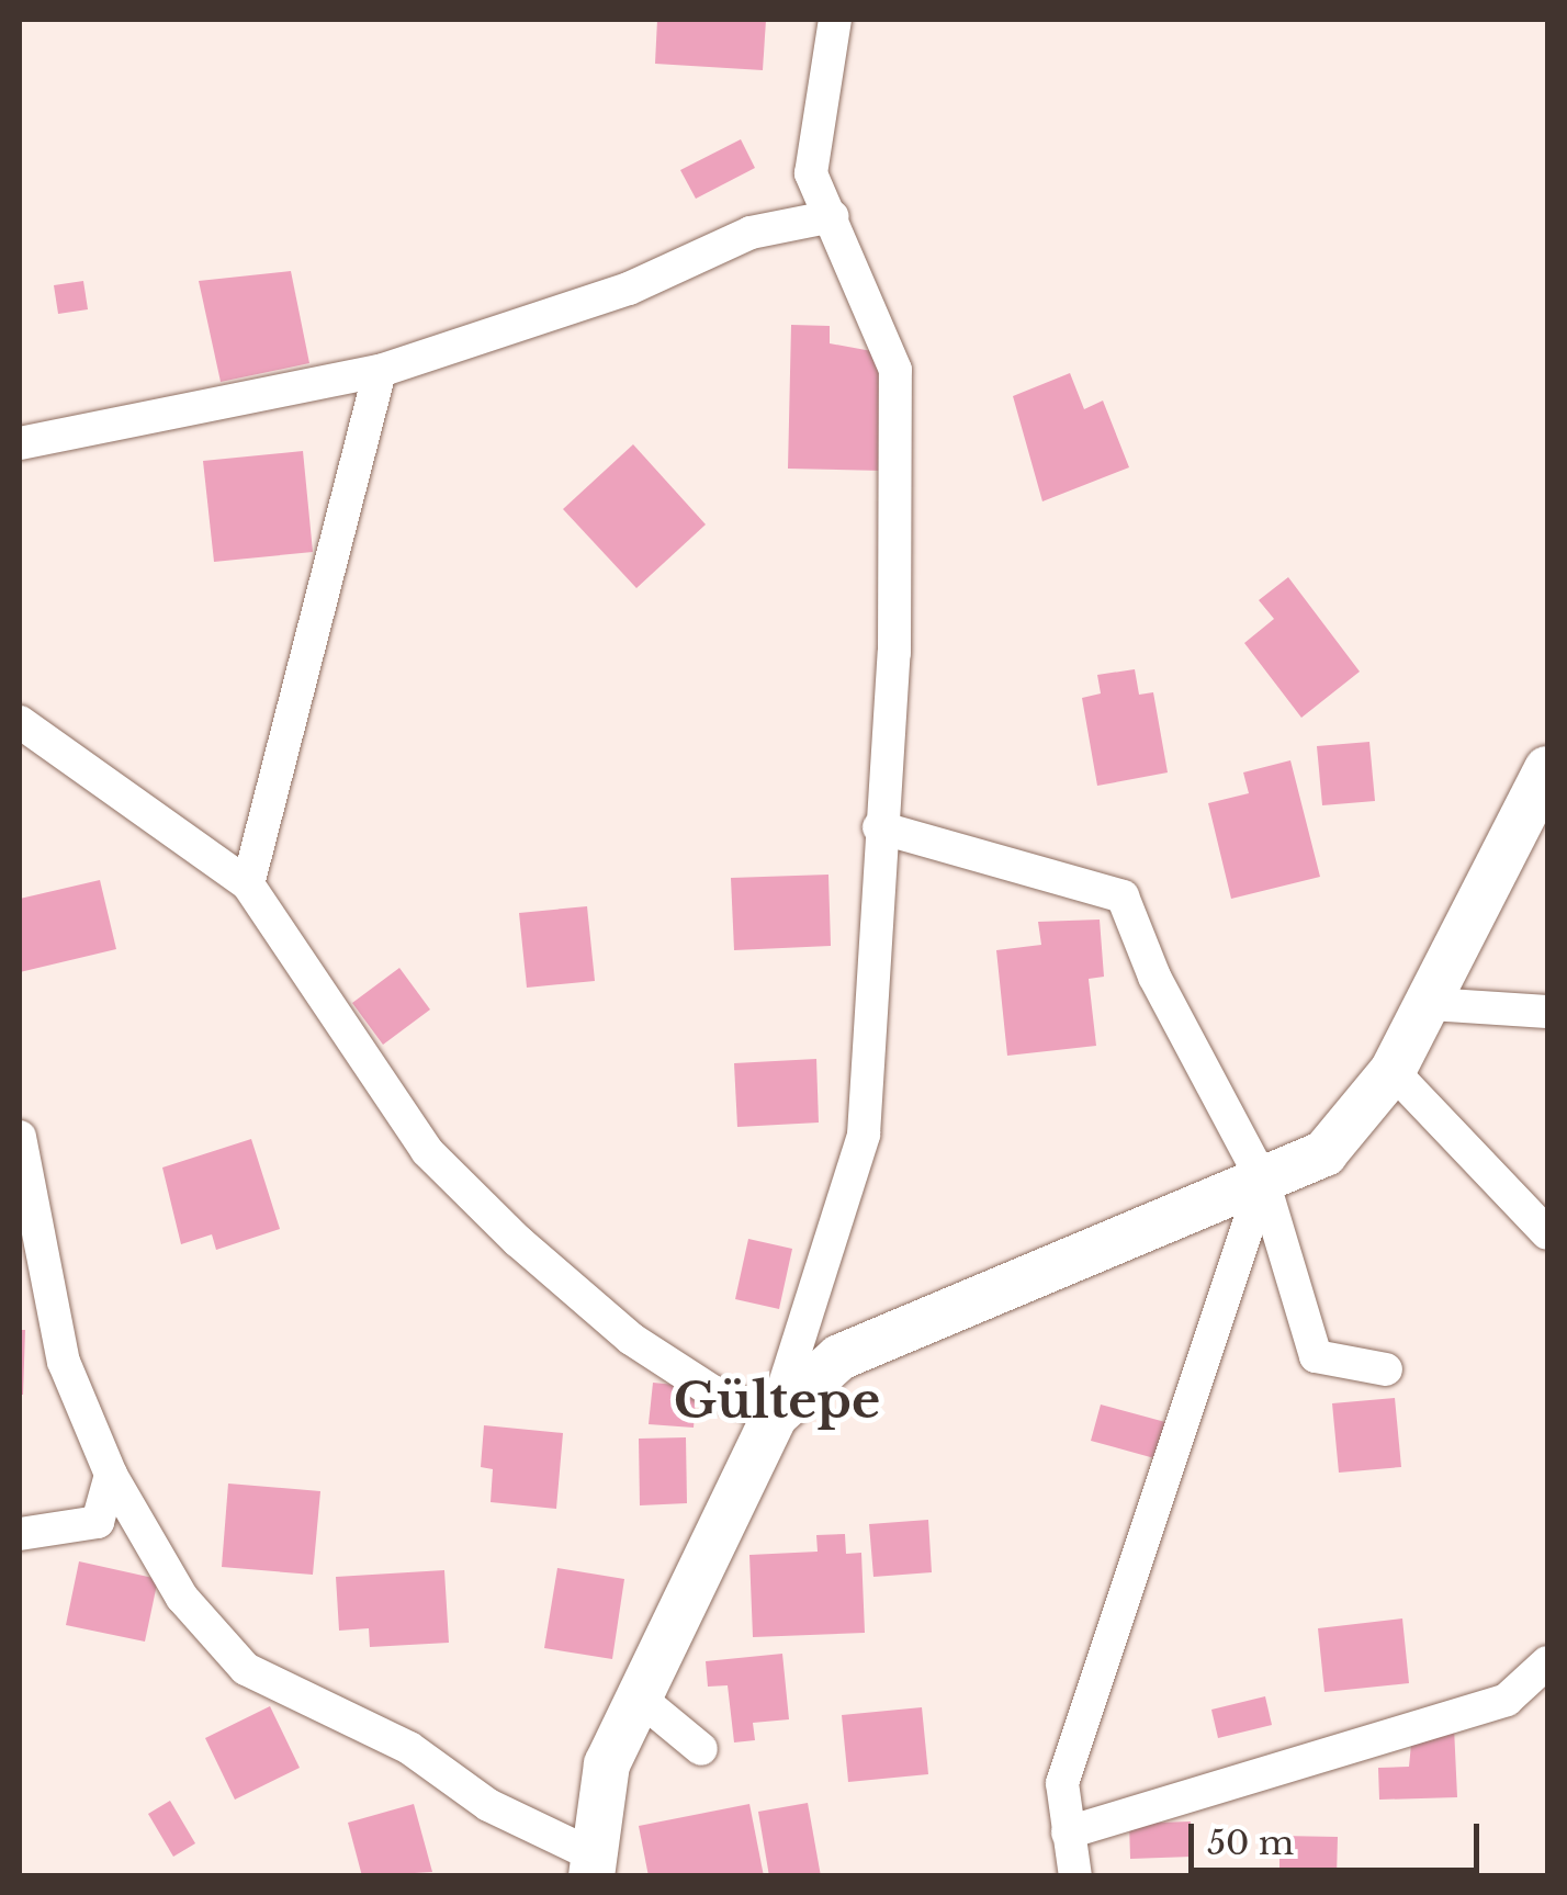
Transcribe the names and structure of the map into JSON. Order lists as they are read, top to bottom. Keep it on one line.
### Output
{"districts":["Gültepe"],"scale_bar":"50 m"}
